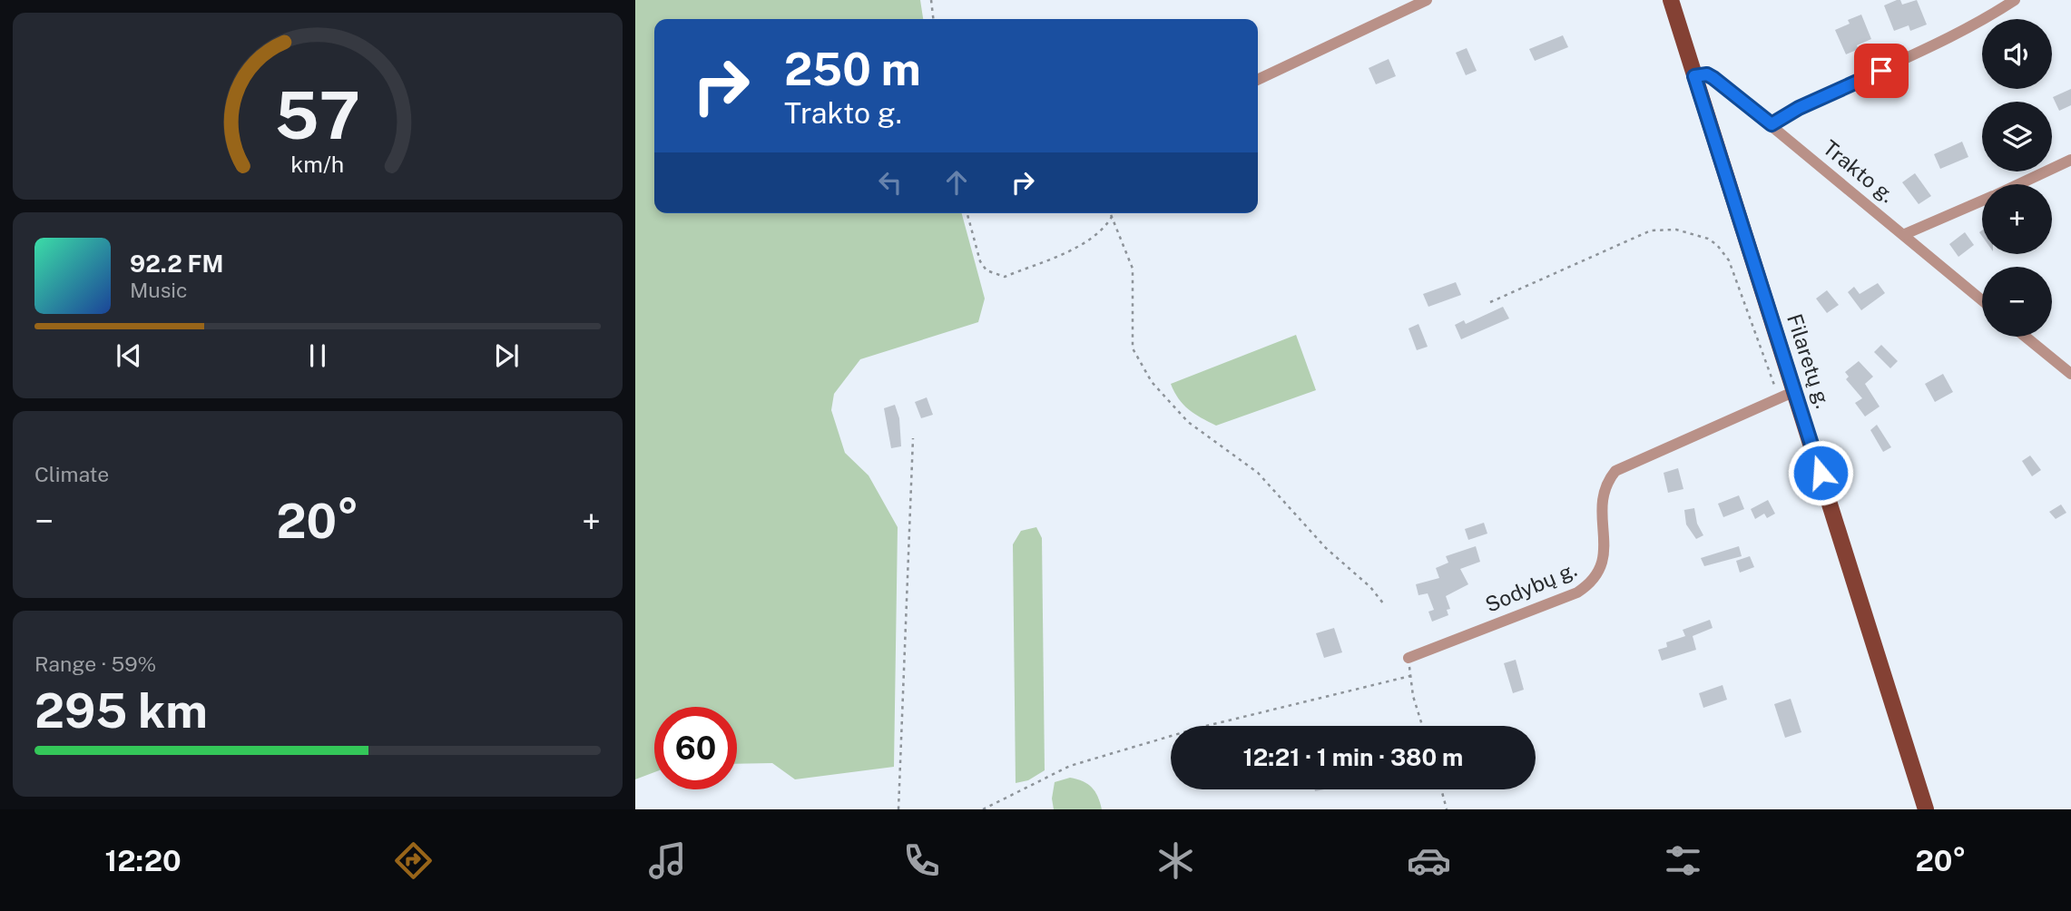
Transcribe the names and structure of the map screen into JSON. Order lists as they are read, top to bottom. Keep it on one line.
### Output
{"streets":{"main road":["Filaretų g."],"street":["Trakto g.","Sodybų g."]},"crossings":[["Trakto g.","Filaretų g."],["Filaretų g.","Sodybų g."]],"page":{"map_buttons":["+","−"],"turn":["250 m","Trakto g."],"song":["92.2 FM","Music"],"tile":["Climate",["Range · 59%","295 km"]],"heat":["−","20°","+"],"limit":"60","trip":"12:21 · 1 min · 380 m","tabs":["12:20","20°"],"gauge":["57","km/h"]}}
